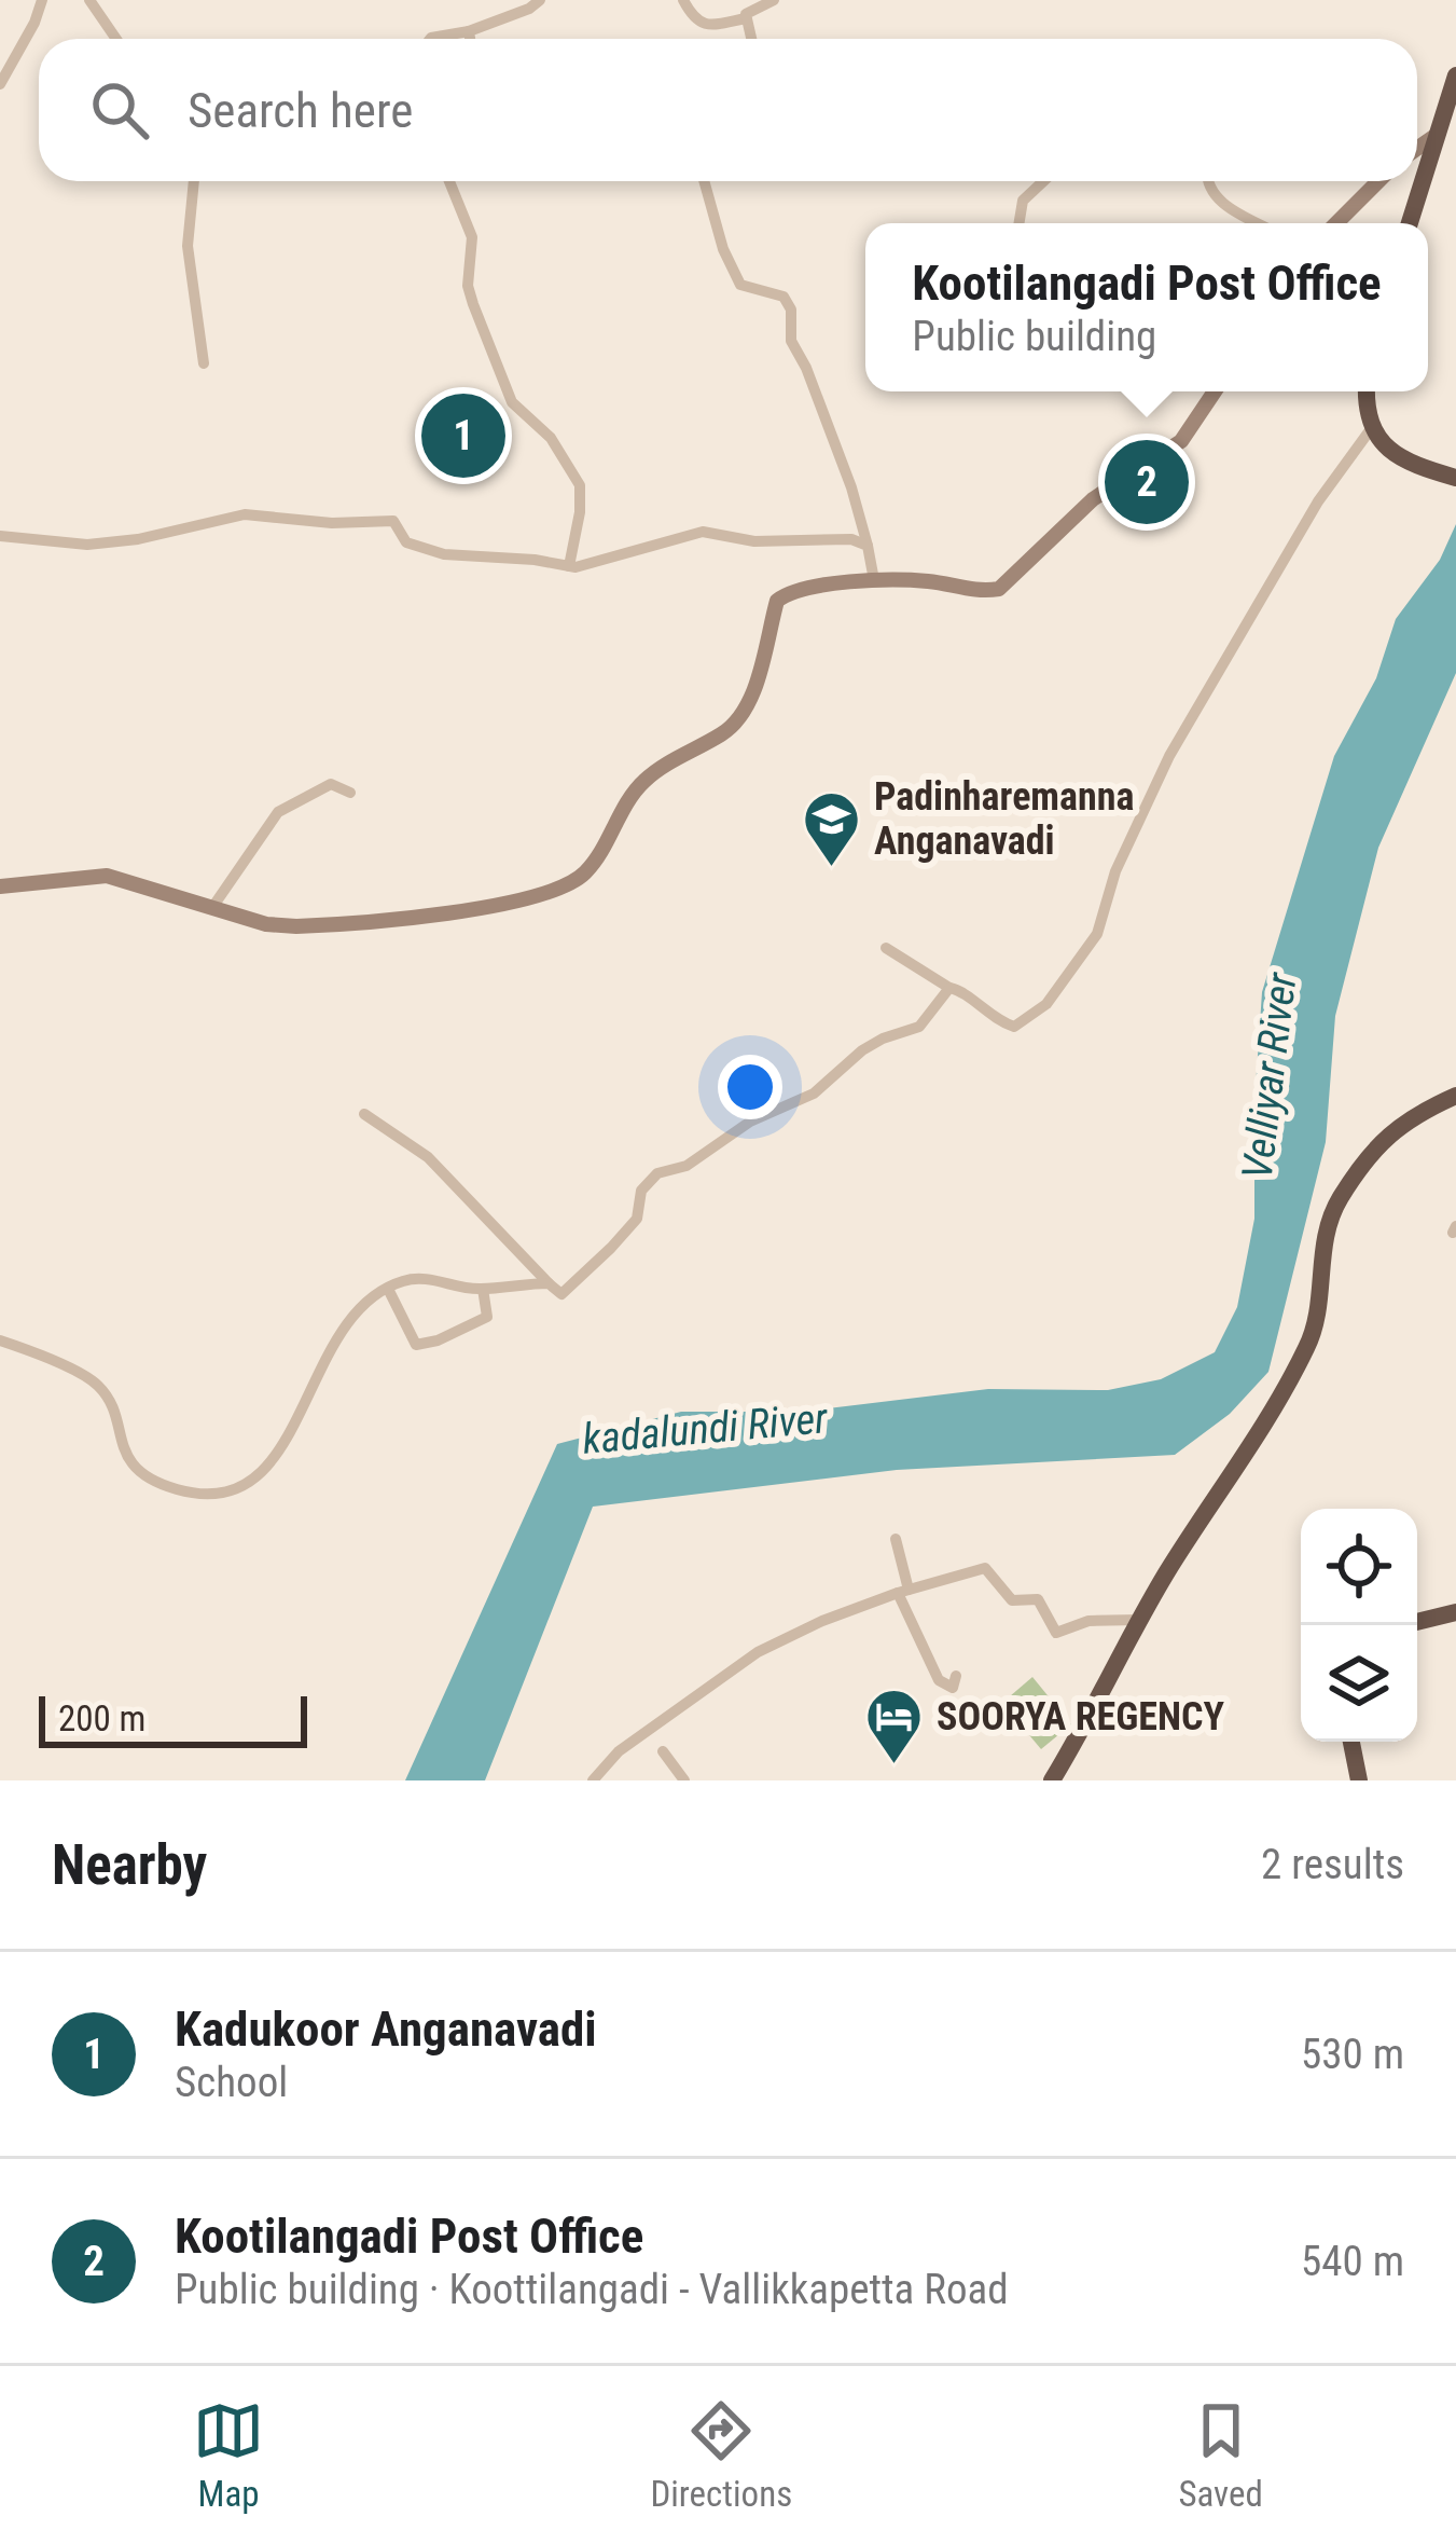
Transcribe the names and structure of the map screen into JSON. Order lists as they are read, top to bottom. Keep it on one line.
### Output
{"water":["Velliyar River","kadalundi River"],"places":{"school or university":["Padinharemanna Anganavadi"],"hotel":["SOORYA REGENCY"]},"scale_bar":"200 m","page":{"search":"Search here","popup":["Kootilangadi Post Office","Public building"],"pins":["1","2"],"scale":"200 m","heading":["Nearby","2 results"],"list":[{"mark":"1","name":"Kadukoor Anganavadi","note":"School","value":"530 m"},{"mark":"2","name":"Kootilangadi Post Office","note":"Public building · Koottilangadi - Vallikkapetta Road","value":"540 m"}],"nav":["Map","Directions","Saved"]}}
